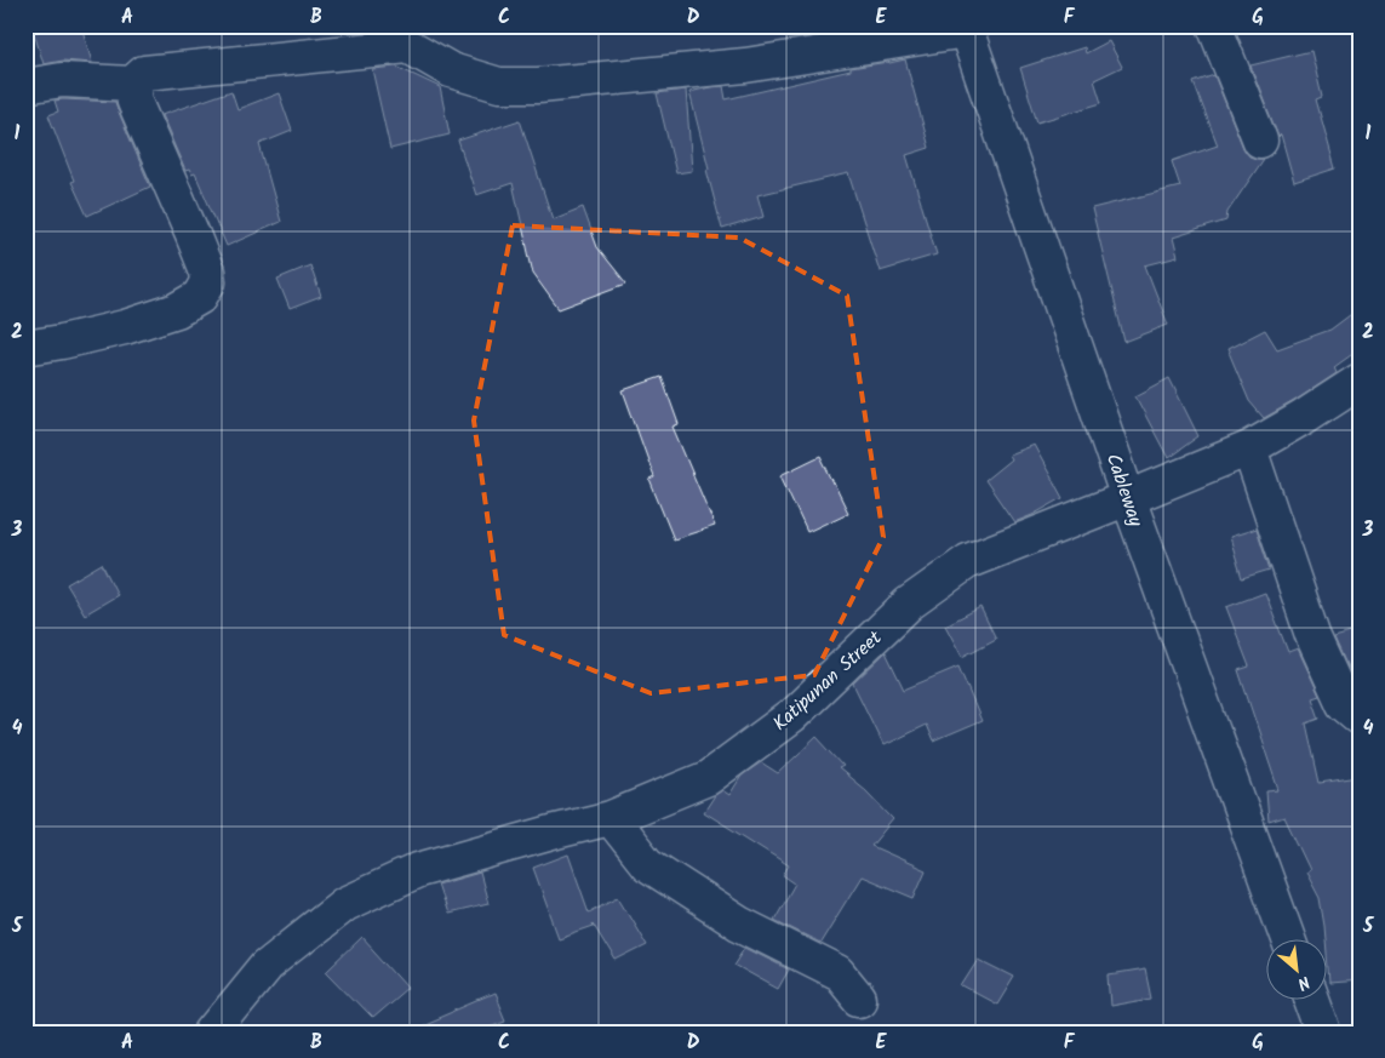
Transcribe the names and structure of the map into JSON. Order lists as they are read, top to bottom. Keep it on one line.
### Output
{"streets":{"street":["Cableway","Katipunan Street"]},"crossings":[["Cableway","Katipunan Street"]],"north":"bottom right","grid":{"columns":["A","B","C","D","E","F","G"],"rows":["1","2","3","4","5"]}}
